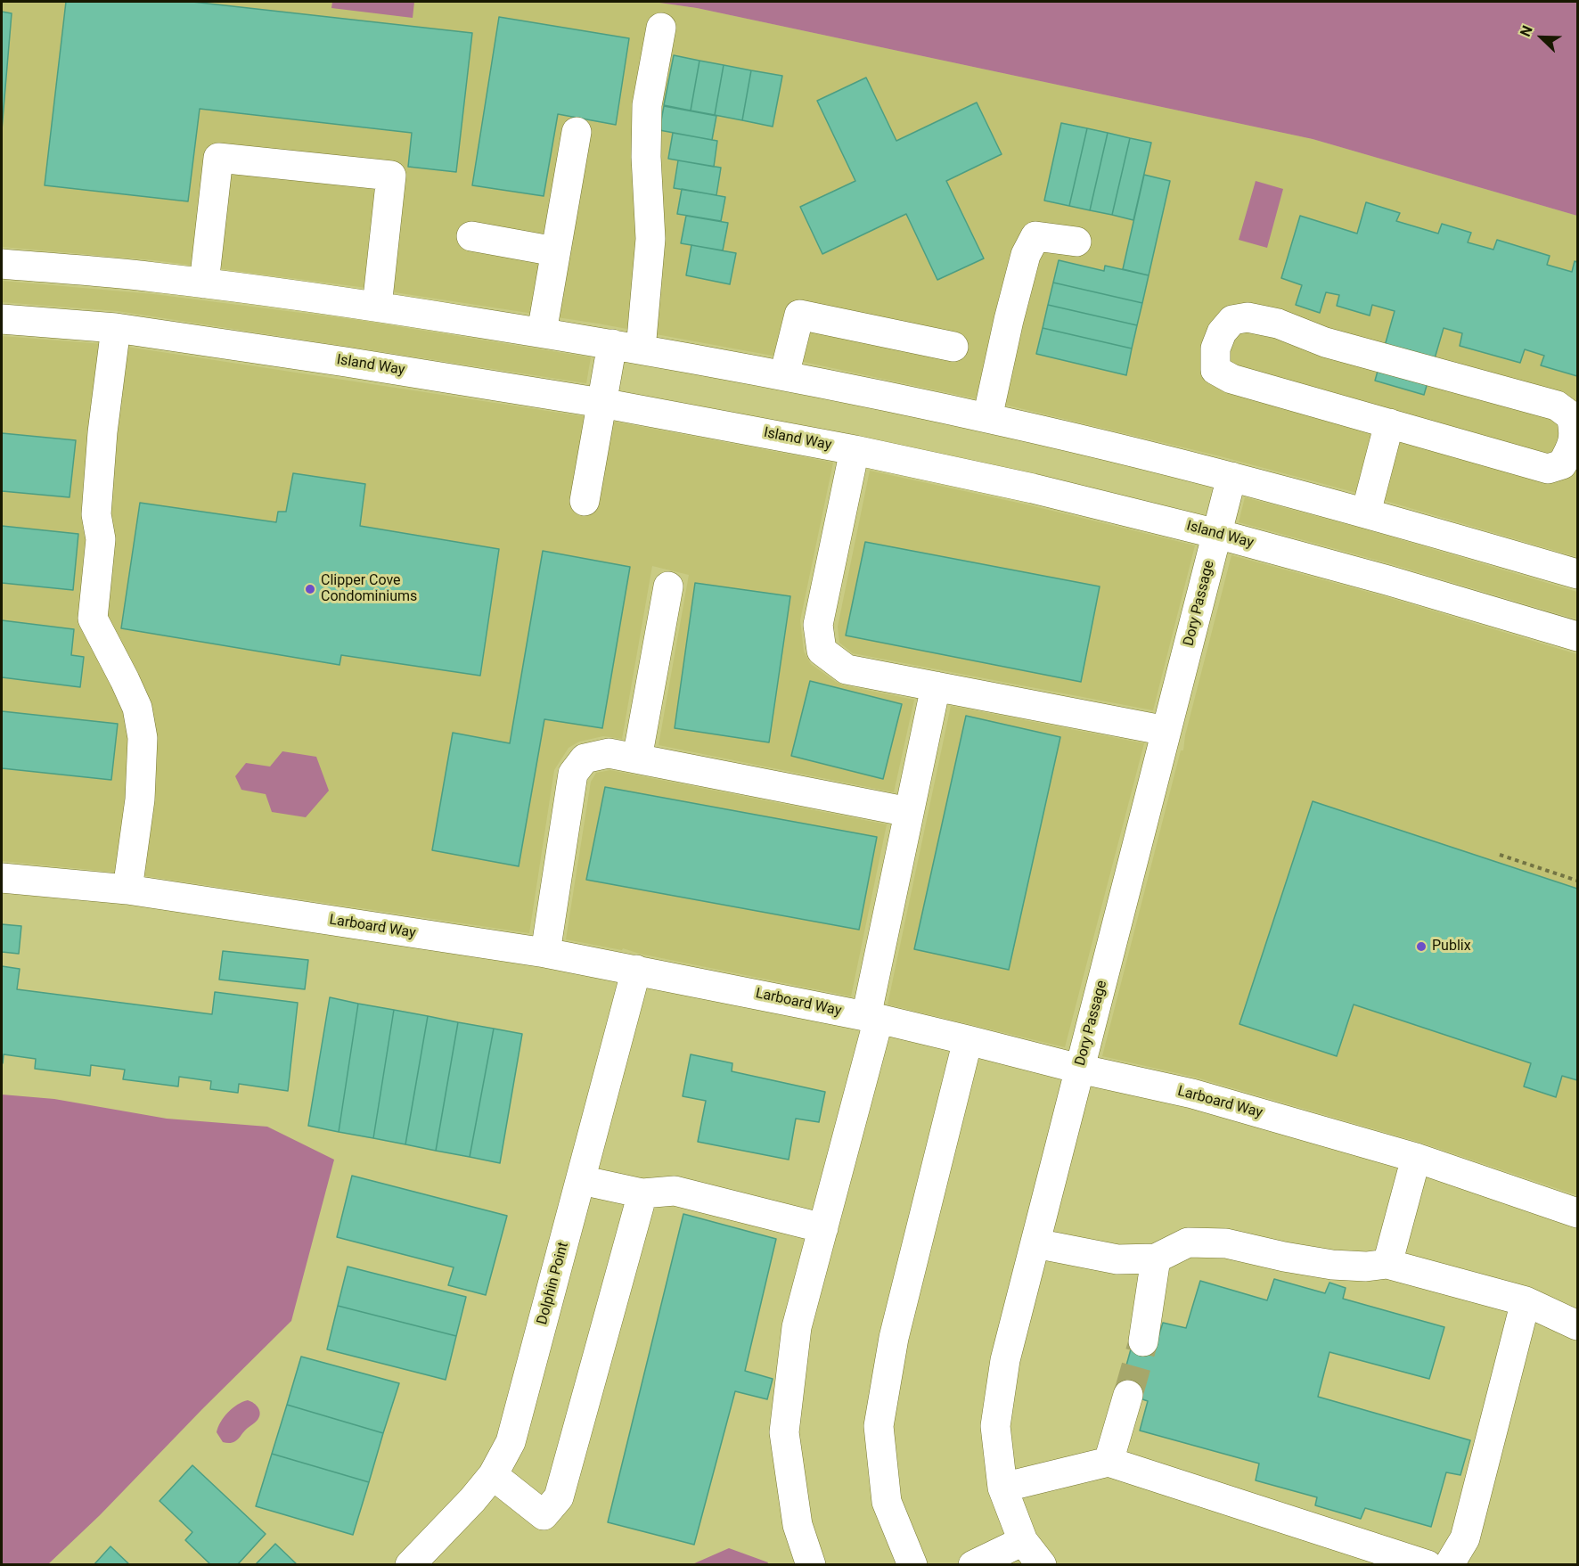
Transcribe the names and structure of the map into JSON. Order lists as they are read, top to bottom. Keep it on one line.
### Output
{"streets":{"street":["Island Way","Dory Passage","Larboard Way","Dolphin Point"]},"crossings":[["Island Way","Dory Passage"],["Dory Passage","Larboard Way"],["Larboard Way","Dolphin Point"]],"places":["Clipper Cove Condominiums","Publix"],"north":"top left"}
